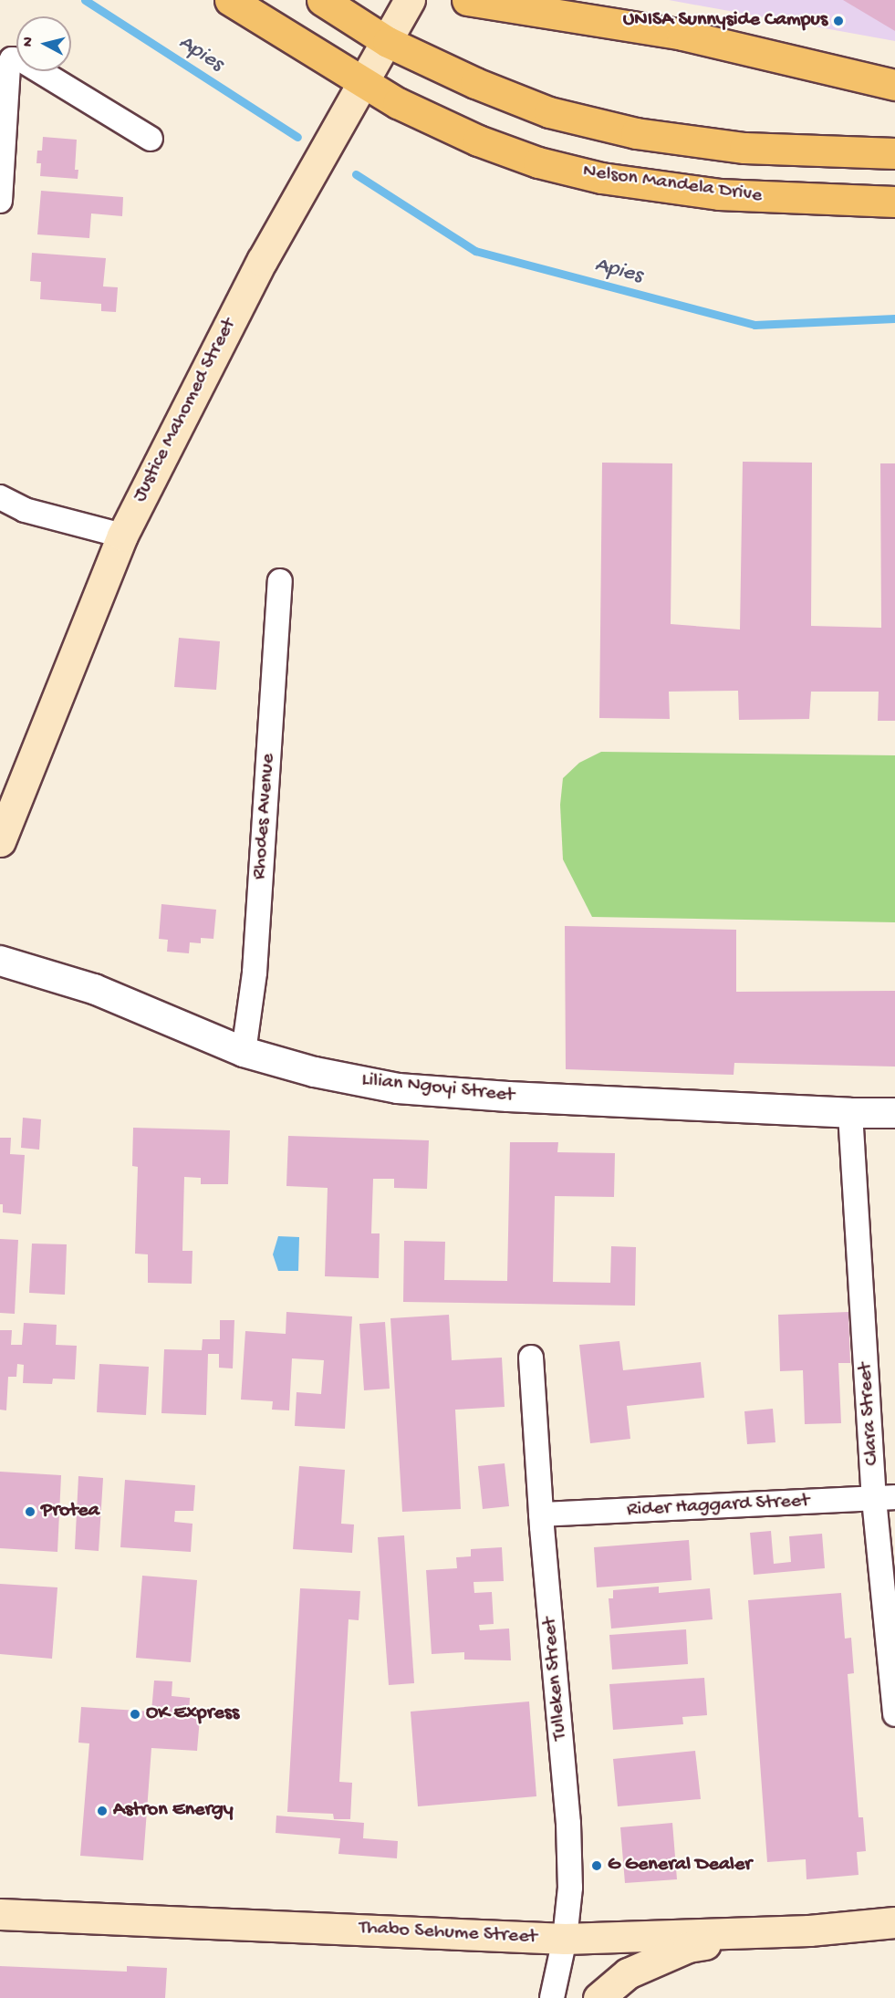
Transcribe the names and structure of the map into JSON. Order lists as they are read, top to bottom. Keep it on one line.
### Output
{"streets":{"main road":["Nelson Mandela Drive","Justice Mahomed Street","Thabo Sehume Street"],"street":["Rhodes Avenue","Lilian Ngoyi Street","Clara Street","Rider Haggard Street","Tulleken Street"]},"crossings":[["Nelson Mandela Drive","Justice Mahomed Street"],["Rhodes Avenue","Lilian Ngoyi Street"],["Lilian Ngoyi Street","Clara Street"],["Clara Street","Rider Haggard Street"],["Rider Haggard Street","Tulleken Street"],["Tulleken Street","Thabo Sehume Street"]],"water":["Apies"],"places":["UNISA Sunnyside Campus","Protea","OK Express","Astron Energy","G General Dealer"],"north":"left"}
